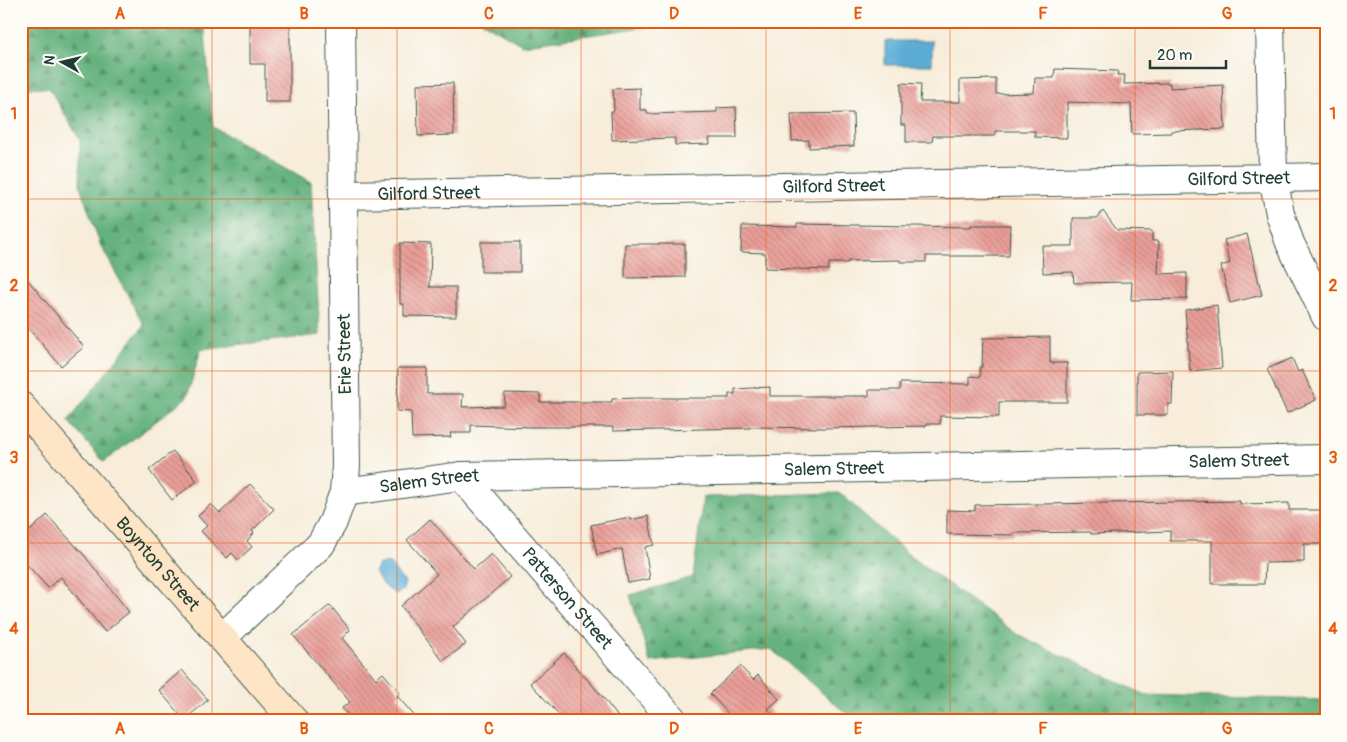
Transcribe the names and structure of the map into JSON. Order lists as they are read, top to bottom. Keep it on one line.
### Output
{"streets":{"street":["Gilford Street","Erie Street","Salem Street","Boynton Street","Patterson Street"]},"crossings":[["Gilford Street","Erie Street"],["Erie Street","Salem Street"],["Erie Street","Boynton Street"],["Salem Street","Patterson Street"]],"scale_bar":"20 m","north":"left","grid":{"columns":["A","B","C","D","E","F","G"],"rows":["1","2","3","4"]}}
